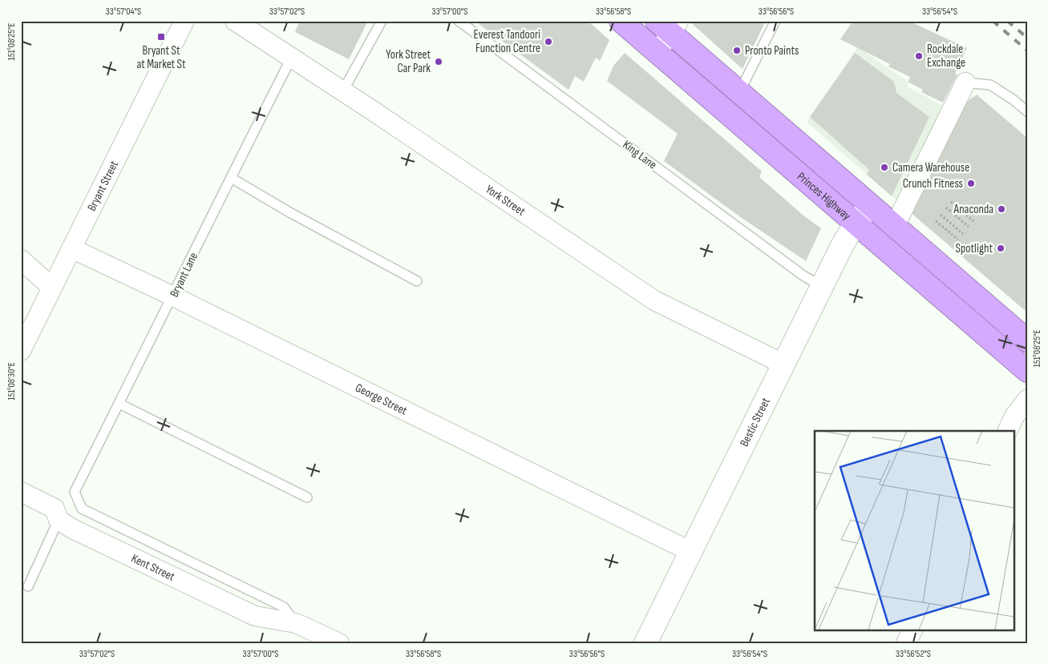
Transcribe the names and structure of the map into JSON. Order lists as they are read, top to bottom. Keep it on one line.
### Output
{"streets":{"highway":["Princes Highway"],"main road":["Bestic Street"],"street":["Bryant Street","York Street","George Street","Kent Street"],"lane":["King Lane","Bryant Lane"]},"crossings":[["King Lane","Bestic Street"],["Bryant Street","George Street"],["Princes Highway","Bestic Street"],["York Street","Bryant Lane"],["York Street","Bestic Street"],["Bryant Lane","George Street"],["Bryant Lane","Kent Street"],["George Street","Bestic Street"]],"places":{"transit":["Bryant St at Market St"],"other":["Everest Tandoori Function Centre","Pronto Paints","Rockdale Exchange","York Street Car Park","Camera Warehouse","Crunch Fitness","Anaconda","Spotlight"]},"coordinates":["33°57'04\"S","33°57'02\"S","33°57'00\"S","33°56'58\"S","33°56'56\"S","33°56'54\"S","151°08'25\"E","151°08'30\"E","33°56'52\"S"]}
